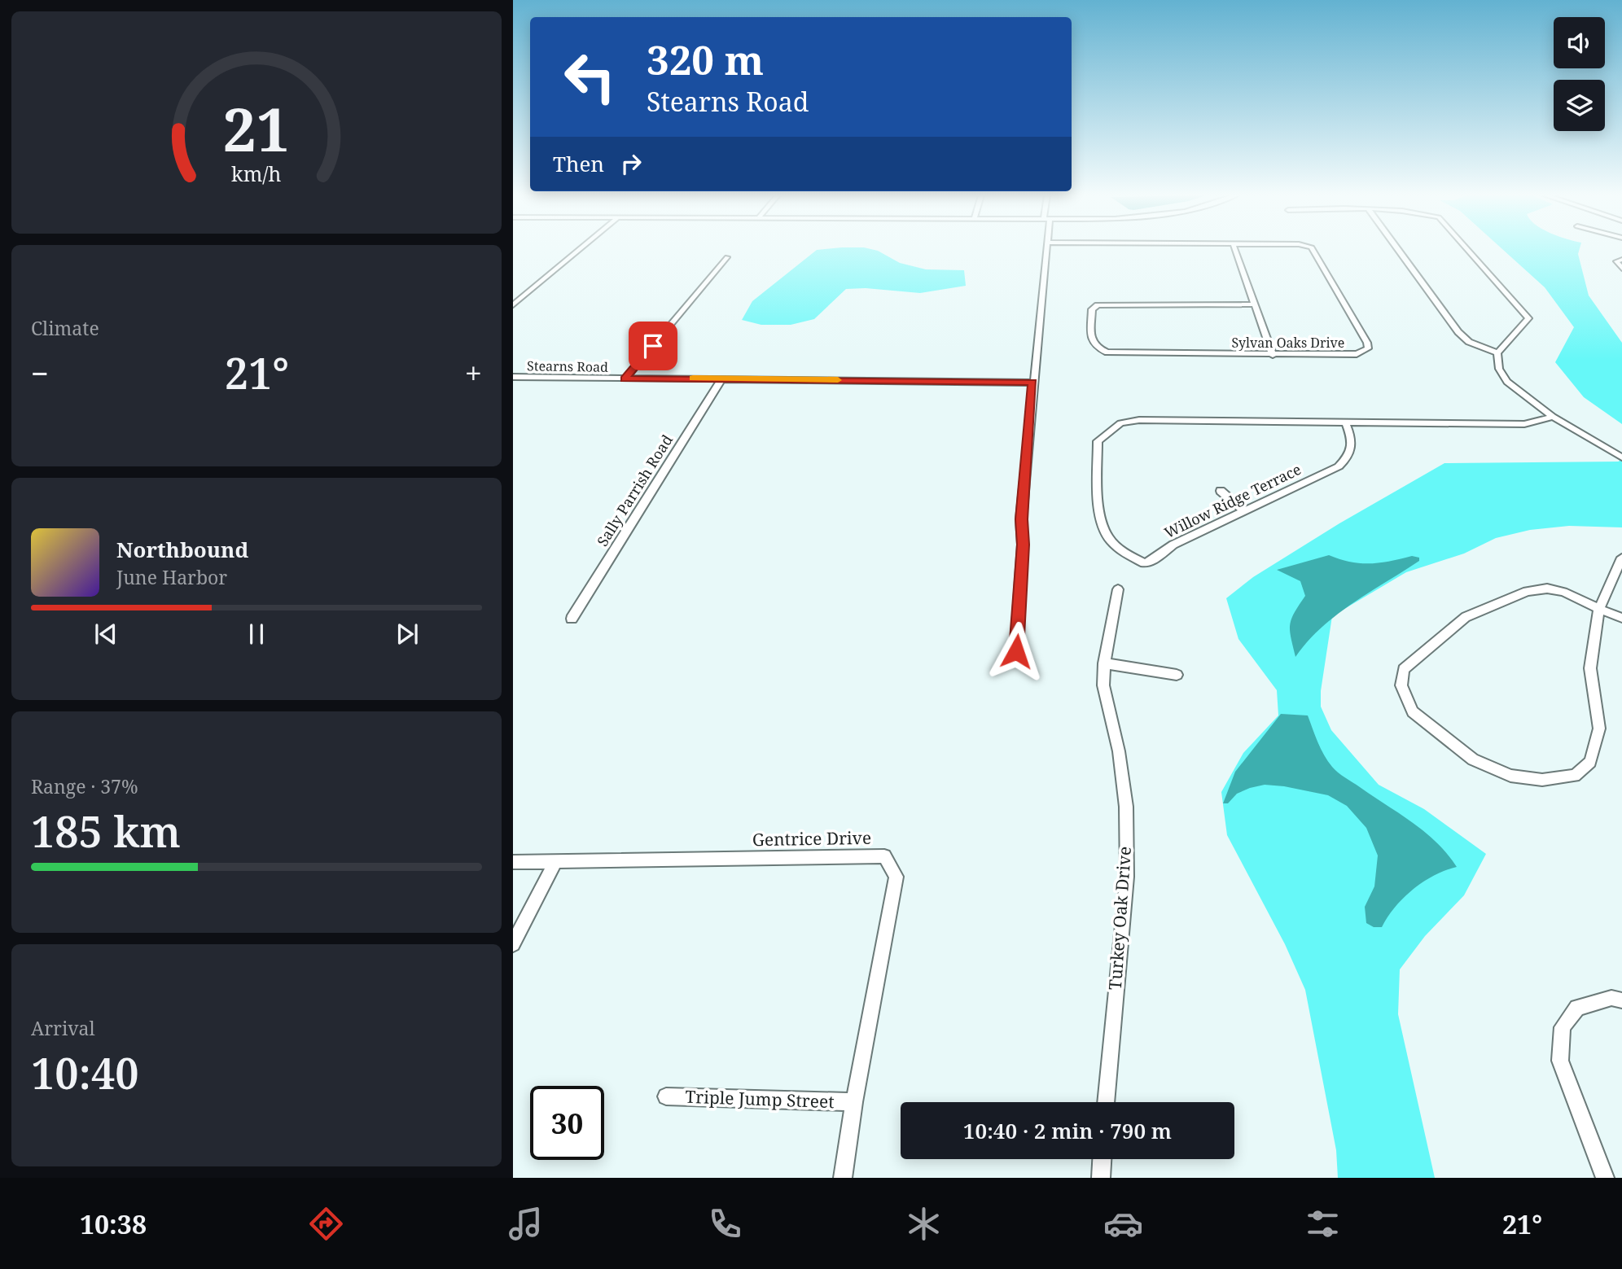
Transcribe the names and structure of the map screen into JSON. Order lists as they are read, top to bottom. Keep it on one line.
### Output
{"streets":{"street":["Sylvan Oaks Drive","Stearns Road","Sally Parrish Road","Willow Ridge Terrace","Gentrice Drive","Turkey Oak Drive","Triple Jump Street"]},"crossings":[["Stearns Road","Sally Parrish Road"],["Gentrice Drive","Triple Jump Street"]],"page":{"turn":["320 m","Stearns Road"],"then":"Then","tile":["Climate",["Range · 37%","185 km"],["Arrival","10:40"]],"heat":["−","21°","+"],"song":["Northbound","June Harbor"],"limit":"30","trip":"10:40 · 2 min · 790 m","tabs":["10:38","21°"],"gauge":["21","km/h"]}}
